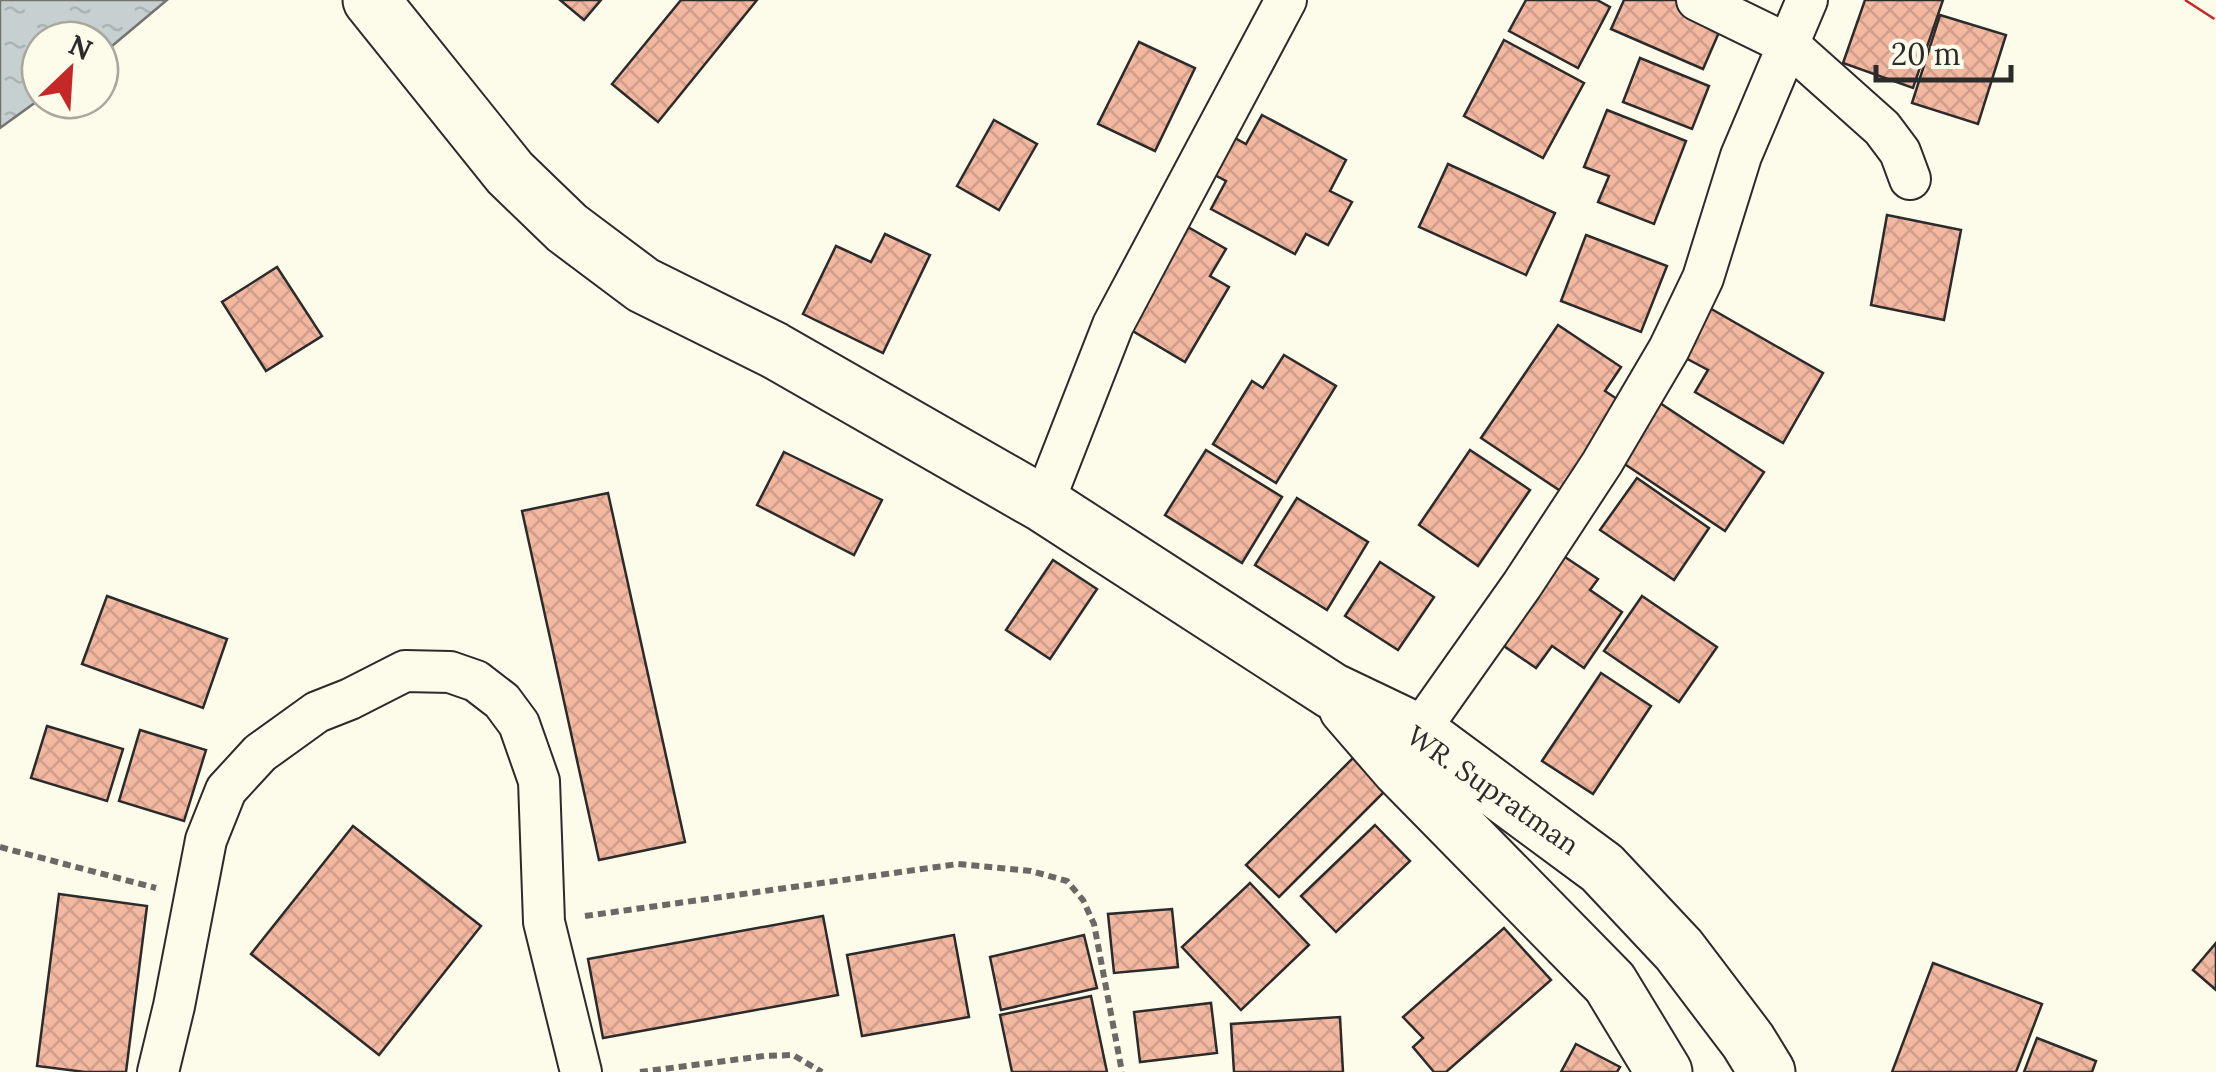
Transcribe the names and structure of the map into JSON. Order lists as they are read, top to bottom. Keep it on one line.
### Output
{"streets":{"highway":["WR. Supratman"]},"scale_bar":"20 m","north":"top right"}
